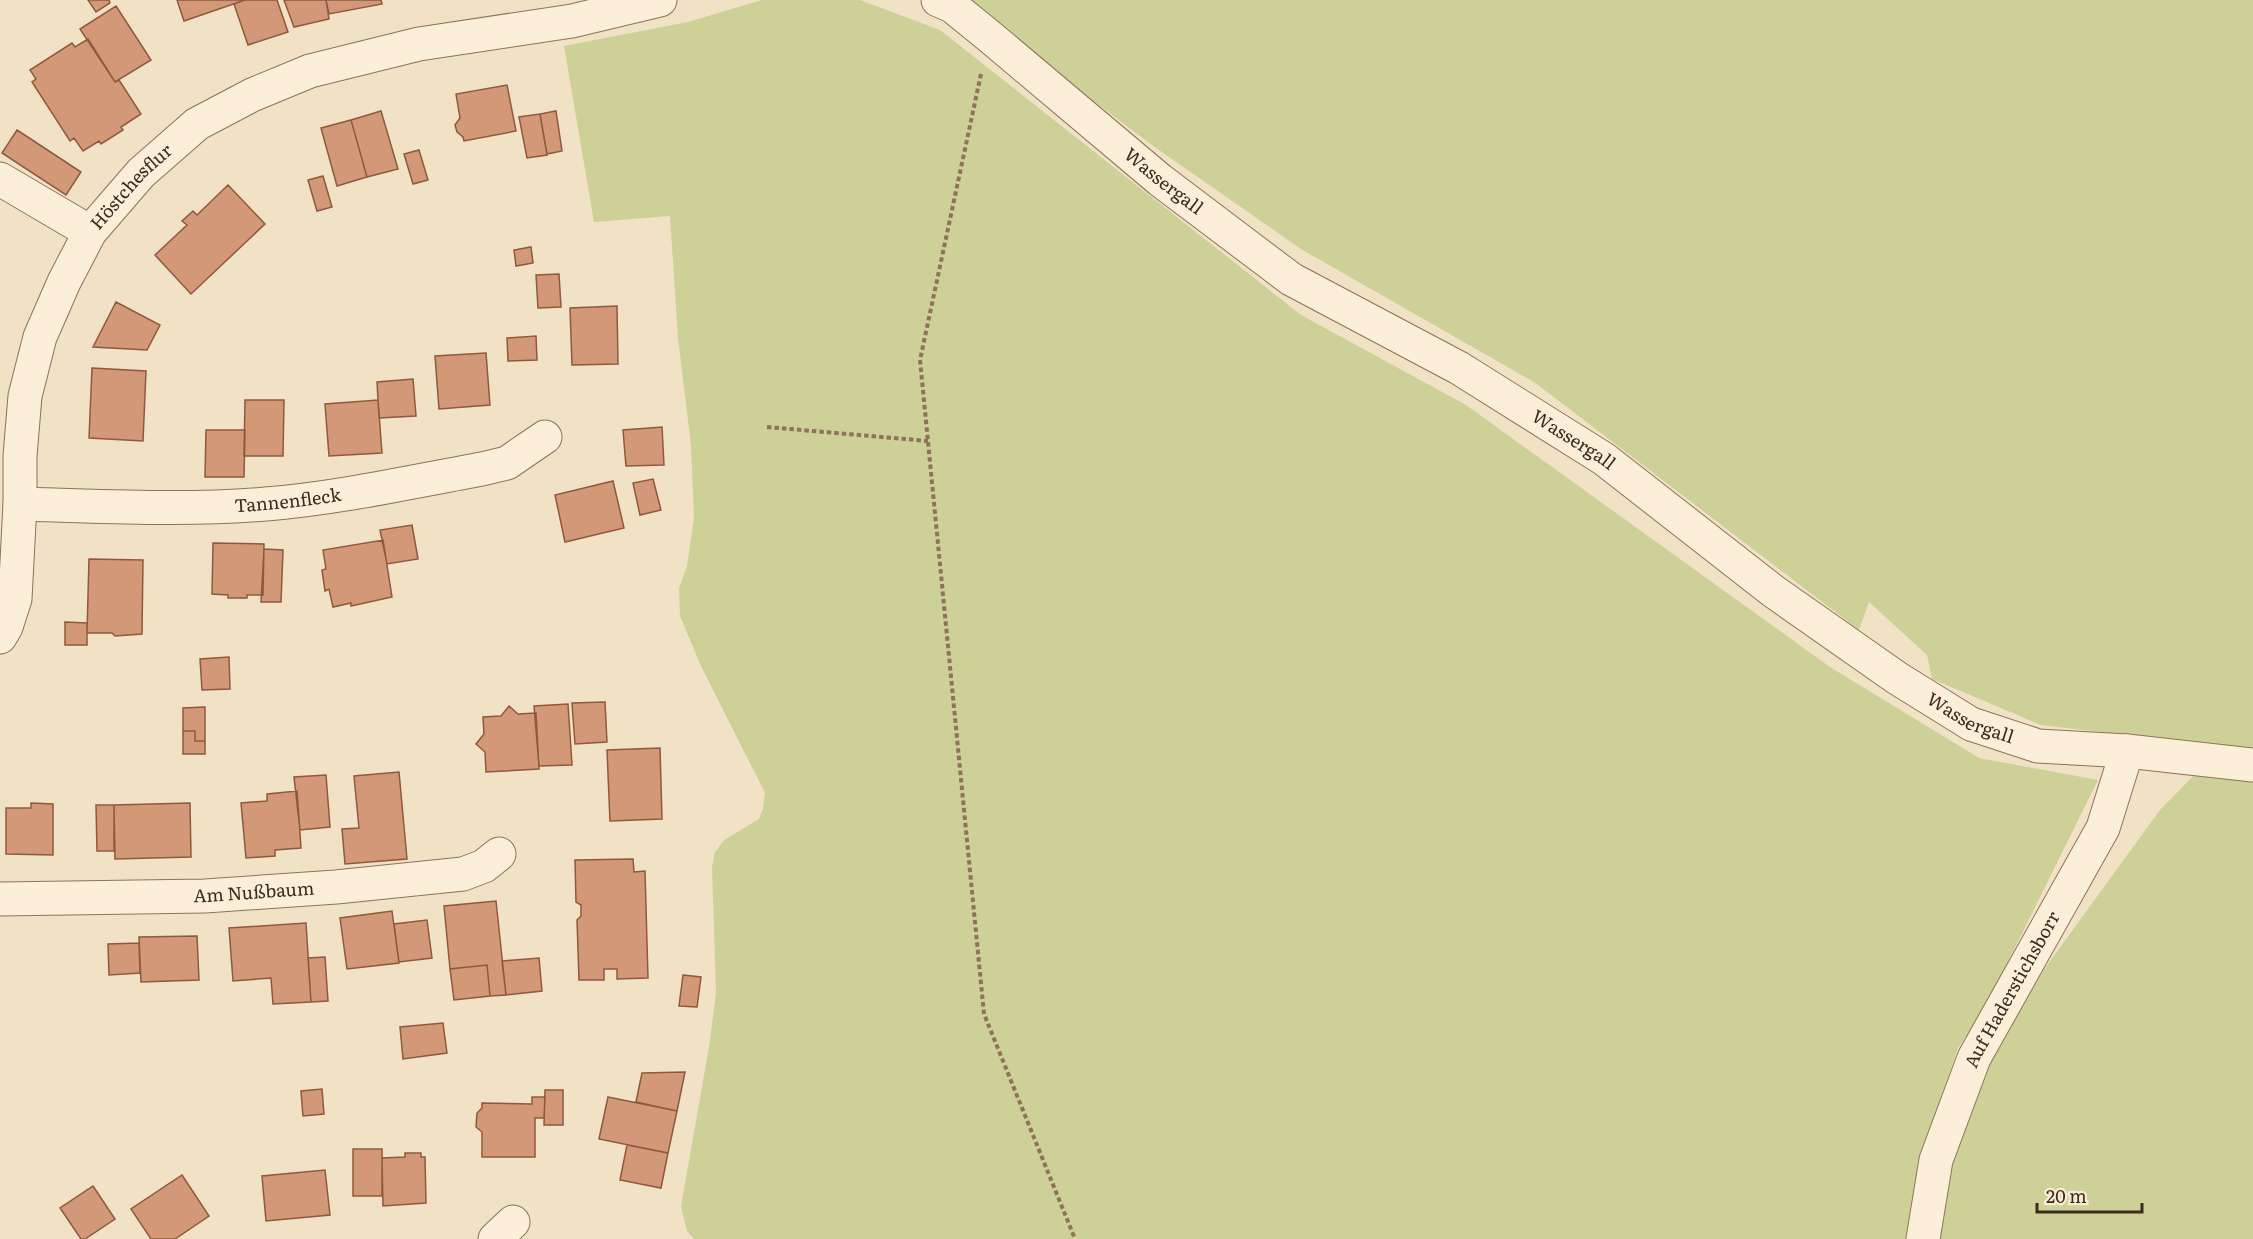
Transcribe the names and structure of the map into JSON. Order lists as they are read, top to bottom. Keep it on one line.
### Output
{"streets":{"street":["Wassergall","Höstchesflur","Tannenfleck","Am Nußbaum","Auf Haderstichsborr"]},"crossings":[["Wassergall","Auf Haderstichsborr"],["Höstchesflur","Tannenfleck"]],"scale_bar":"20 m"}
